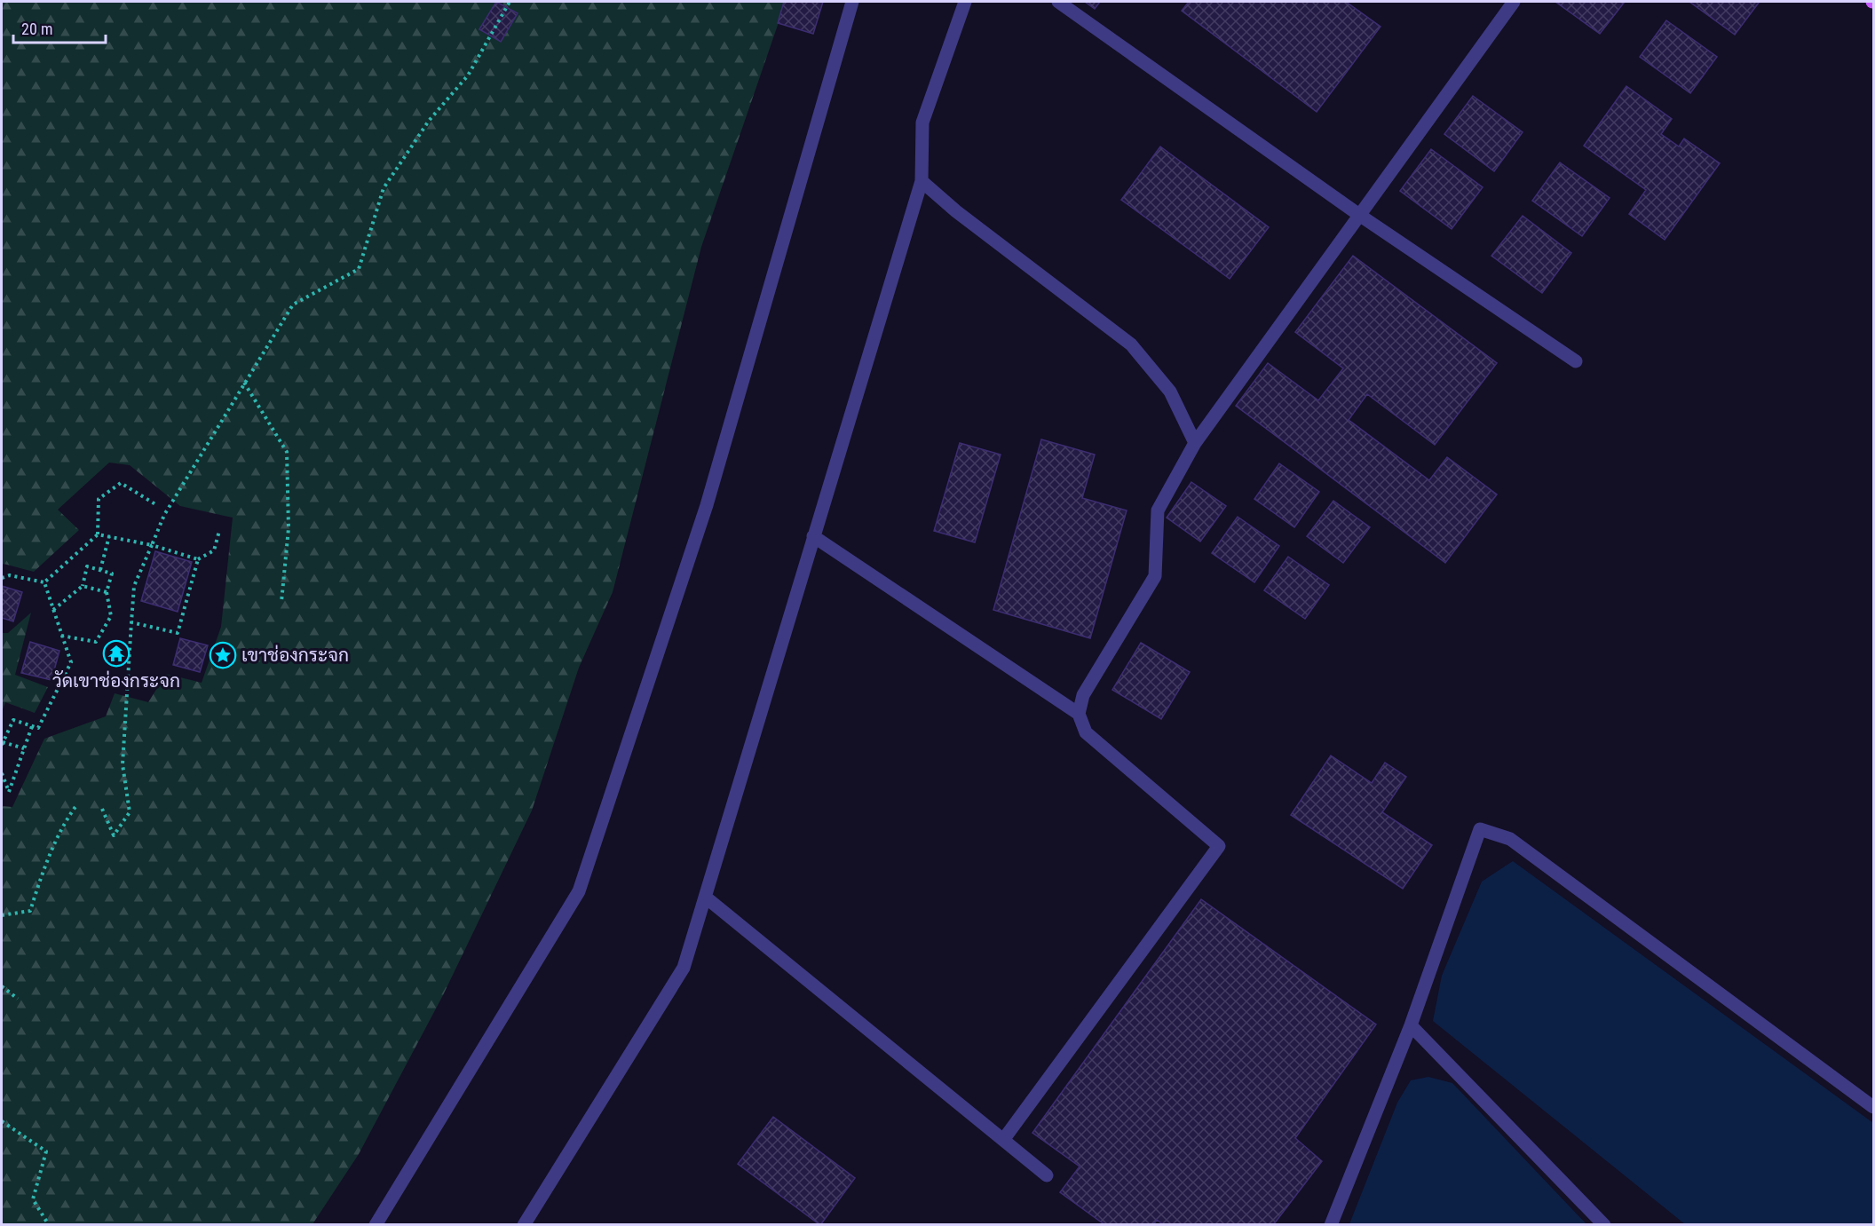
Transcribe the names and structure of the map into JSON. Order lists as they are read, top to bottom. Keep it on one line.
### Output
{"places":{"temple":["วัดเขาช่องกระจก"],"place":["เขาช่องกระจก"]},"scale_bar":"20 m"}
